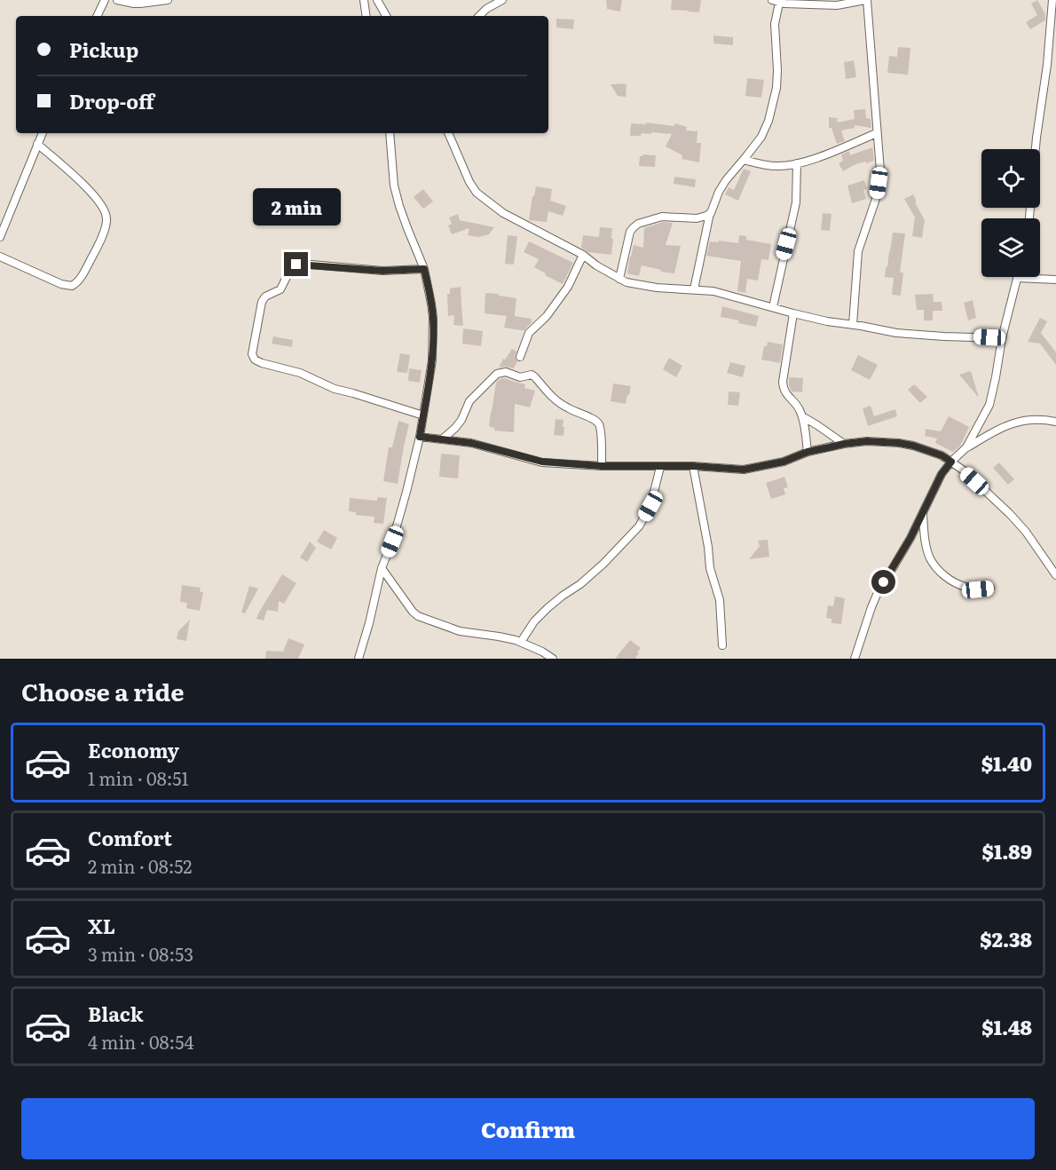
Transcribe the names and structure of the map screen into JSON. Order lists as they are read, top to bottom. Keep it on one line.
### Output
{"page":{"banner":["Pickup","Drop-off"],"bubble":"2 min","heading":"Choose a ride","list":[{"name":"Economy","note":"1 min · 08:51","value":"$1.40"},{"name":"Comfort","note":"2 min · 08:52","value":"$1.89"},{"name":"XL","note":"3 min · 08:53","value":"$2.38"},{"name":"Black","note":"4 min · 08:54","value":"$1.48"}],"buttons":"Confirm"}}
